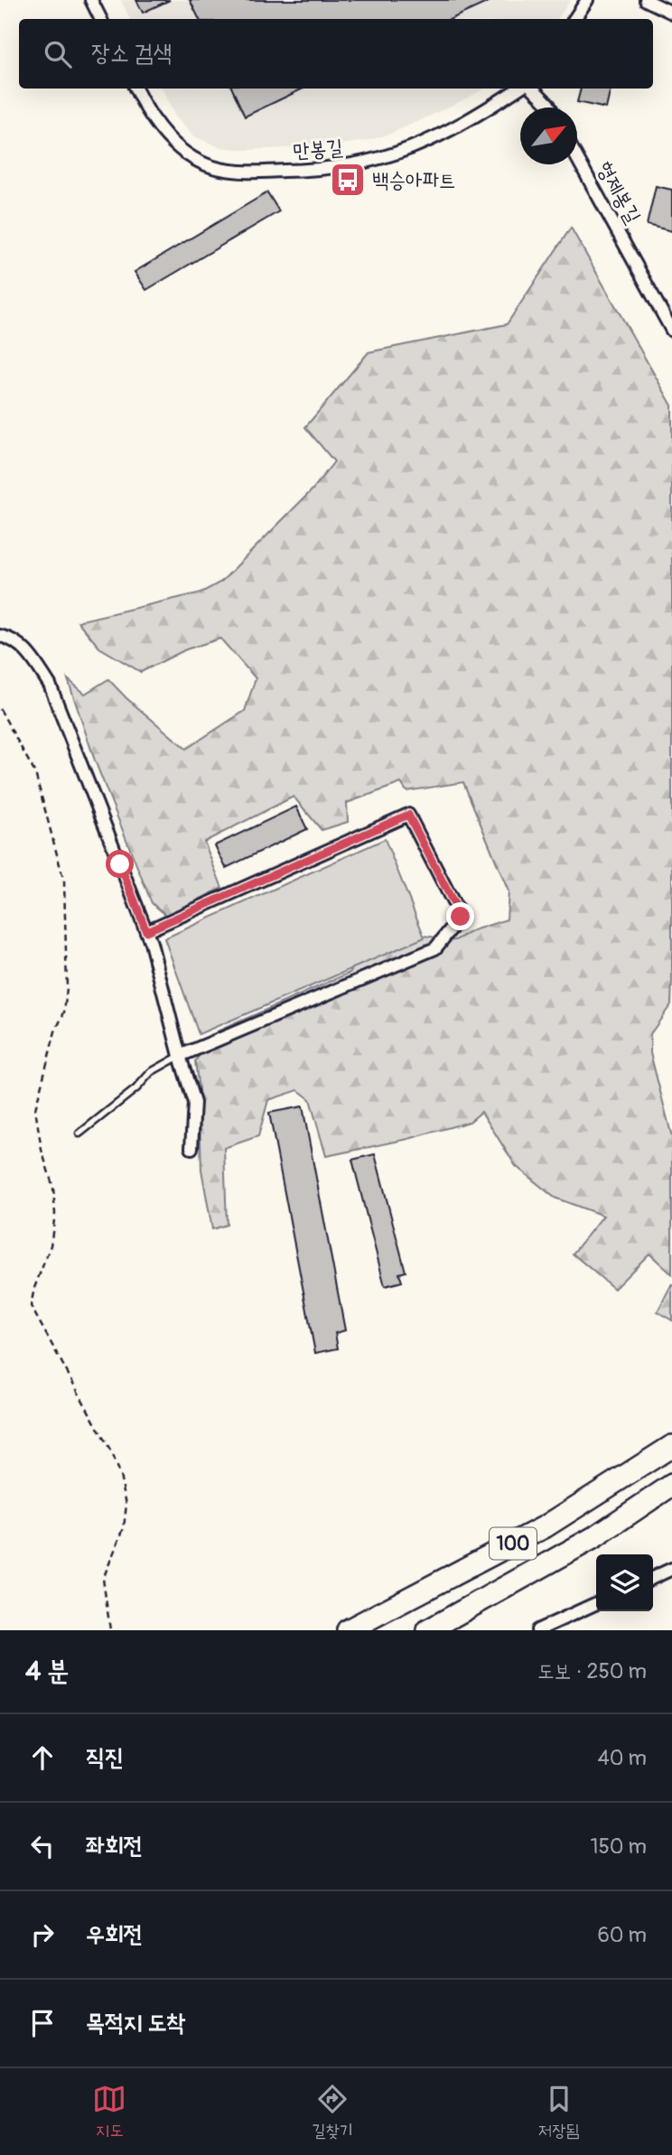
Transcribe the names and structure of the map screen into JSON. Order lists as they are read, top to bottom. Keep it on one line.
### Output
{"streets":{"highway":["100"],"street":["만봉길","형제봉길"]},"places":{"bus stop":["백승아파트"]},"north":"top right","page":{"search":"장소 검색","heading":["4 분","도보 · 250 m"],"list":[["직진","40 m"],["좌회전","150 m"],["우회전","60 m"],"목적지 도착"],"nav":["지도","길찾기","저장됨"]}}
